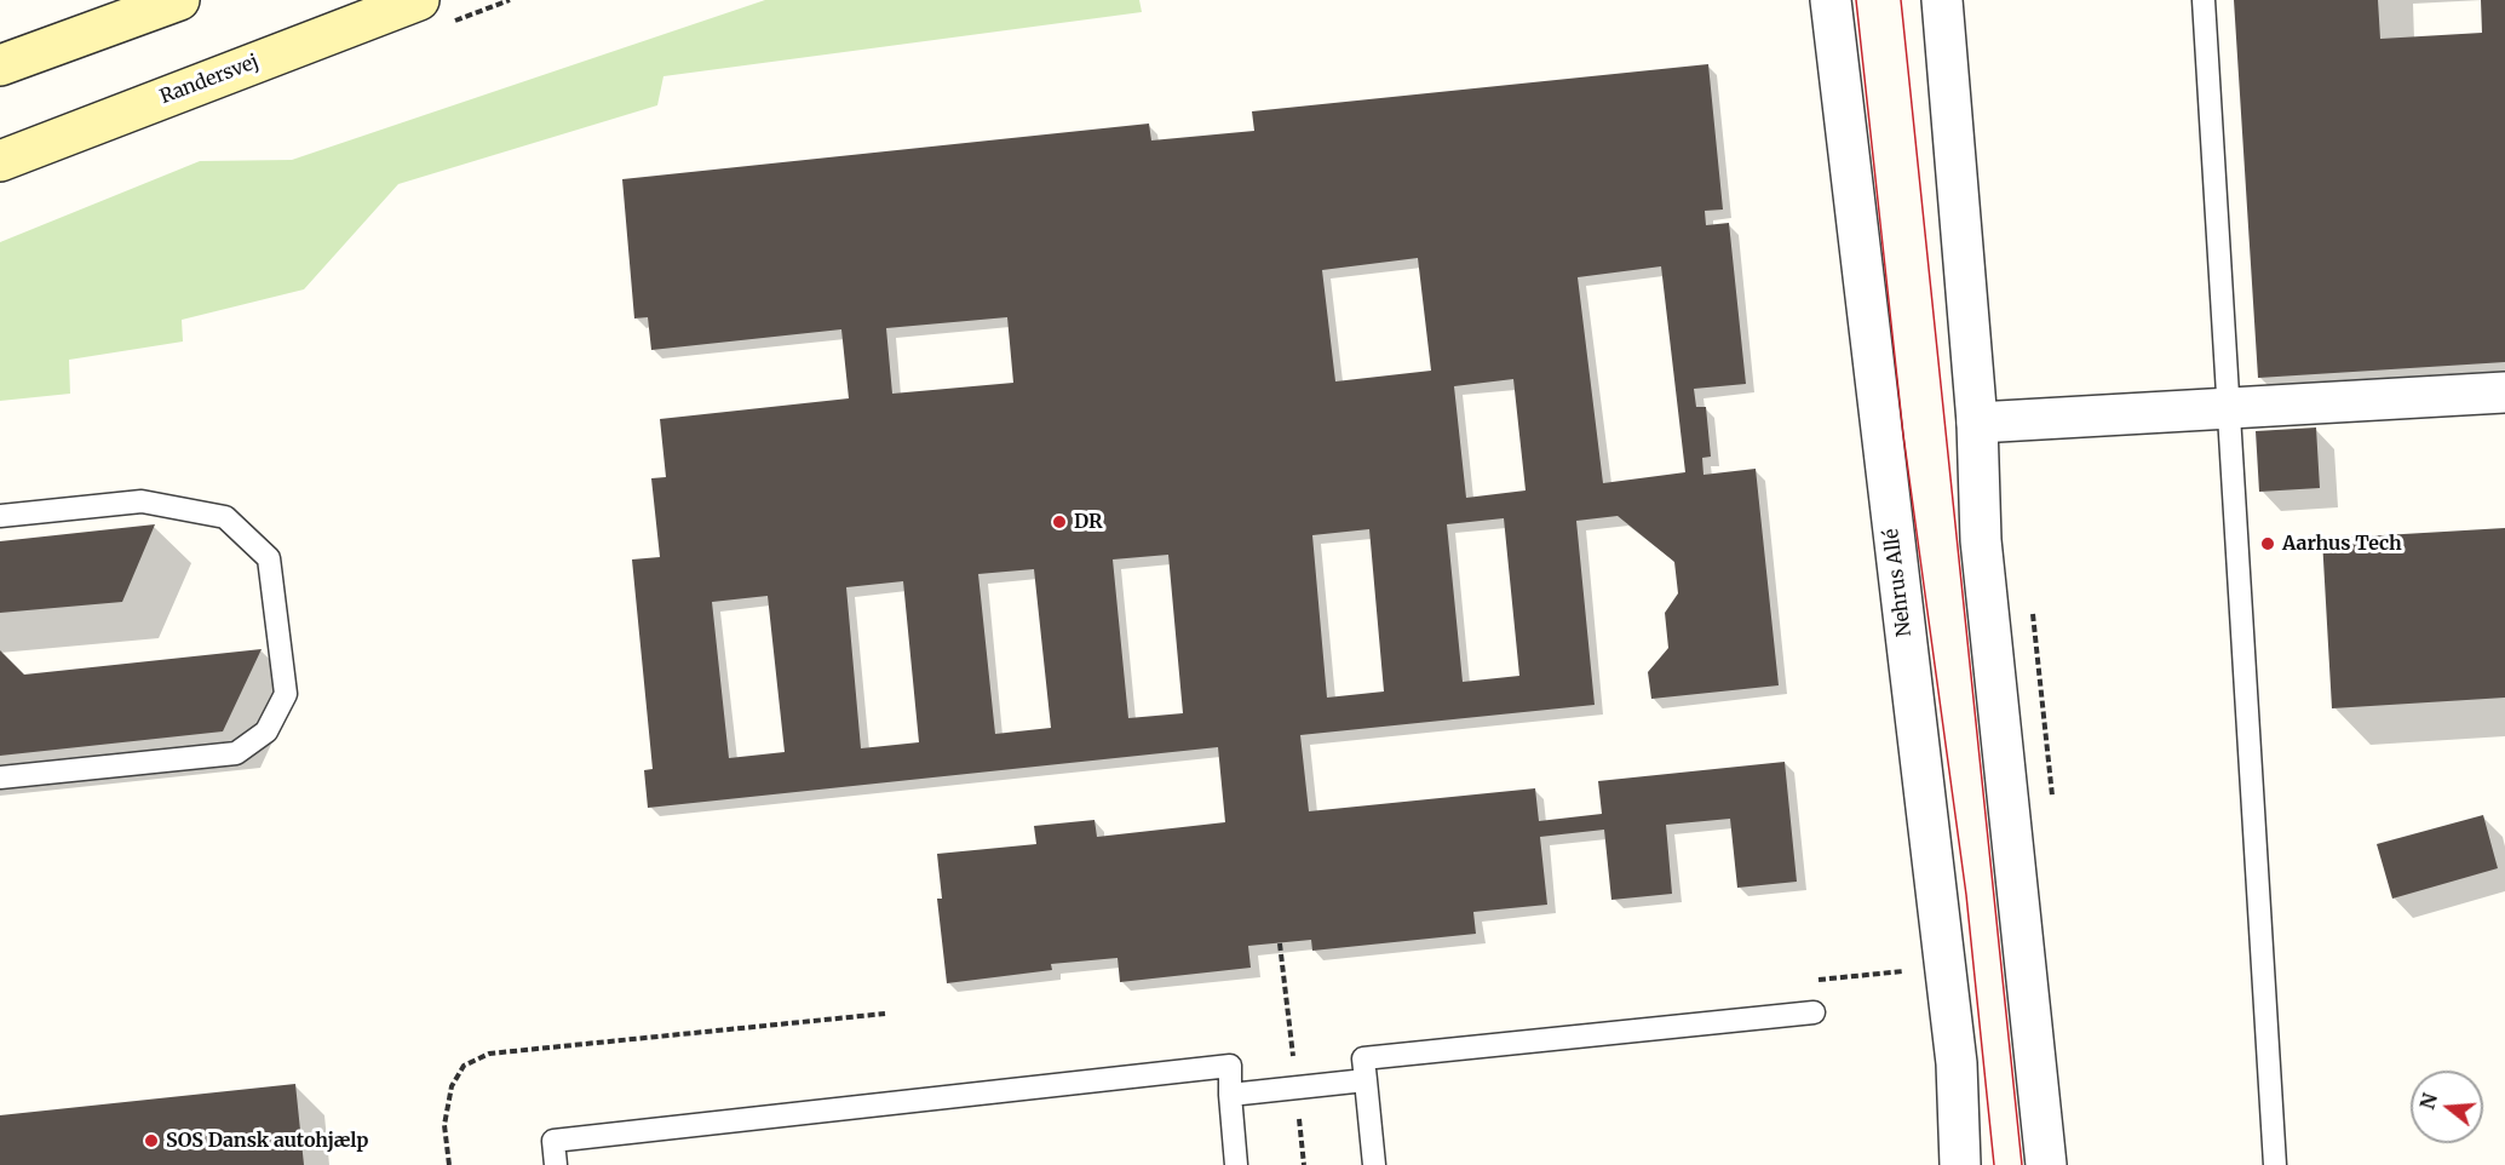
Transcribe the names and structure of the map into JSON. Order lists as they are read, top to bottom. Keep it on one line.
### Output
{"streets":{"main road":["Randersvej"],"street":["Nehrus Allé"]},"places":["DR","Aarhus Tech","SOS Dansk autohjælp"],"north":"left"}
